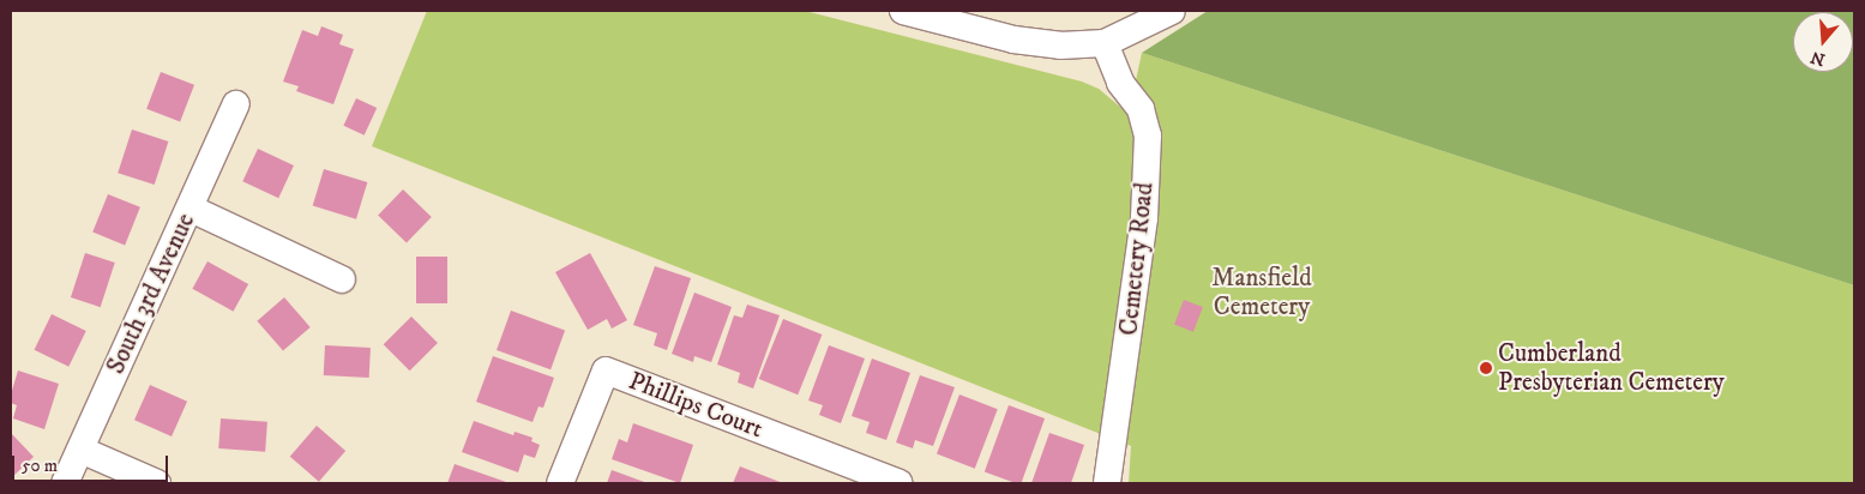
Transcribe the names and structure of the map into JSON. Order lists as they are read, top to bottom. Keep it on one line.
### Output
{"streets":{"street":["Cemetery Road","South 3rd Avenue","Phillips Court"]},"parks":["Mansfield Cemetery"],"places":["Cumberland Presbyterian Cemetery"],"scale_bar":"50 m","north":"bottom"}
